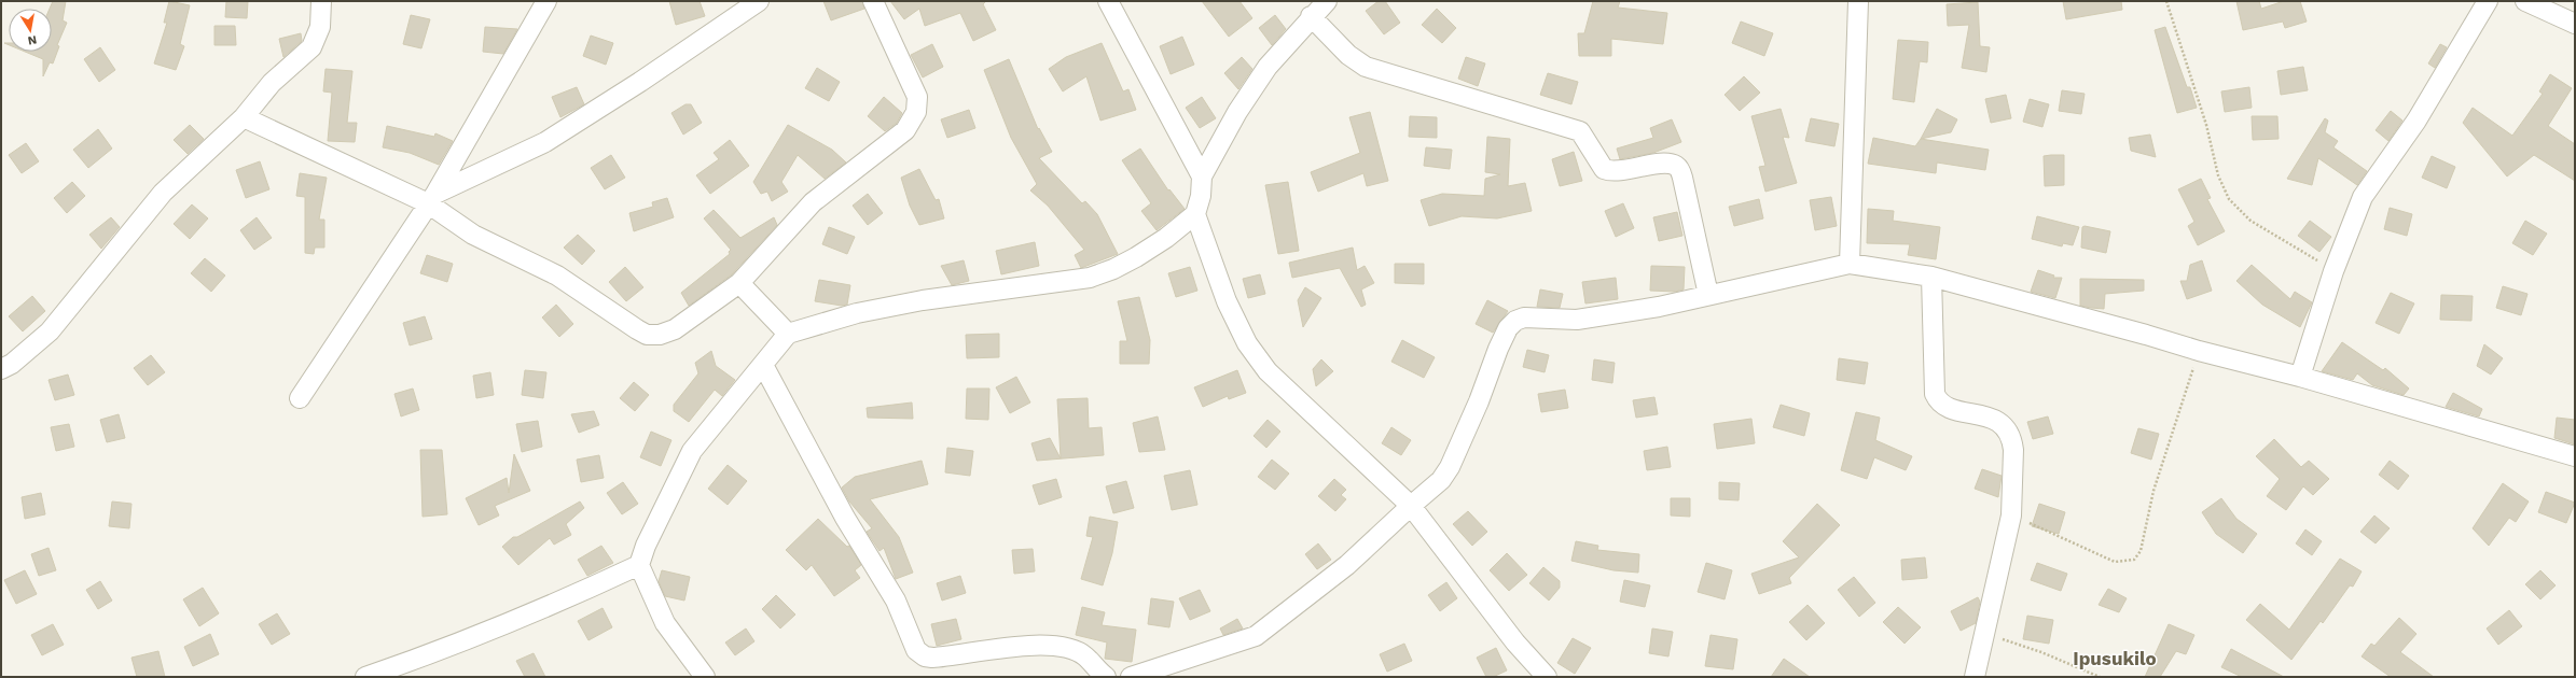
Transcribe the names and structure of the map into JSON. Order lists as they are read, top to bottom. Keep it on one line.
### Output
{"districts":["Ipusukilo"],"north":"bottom"}
